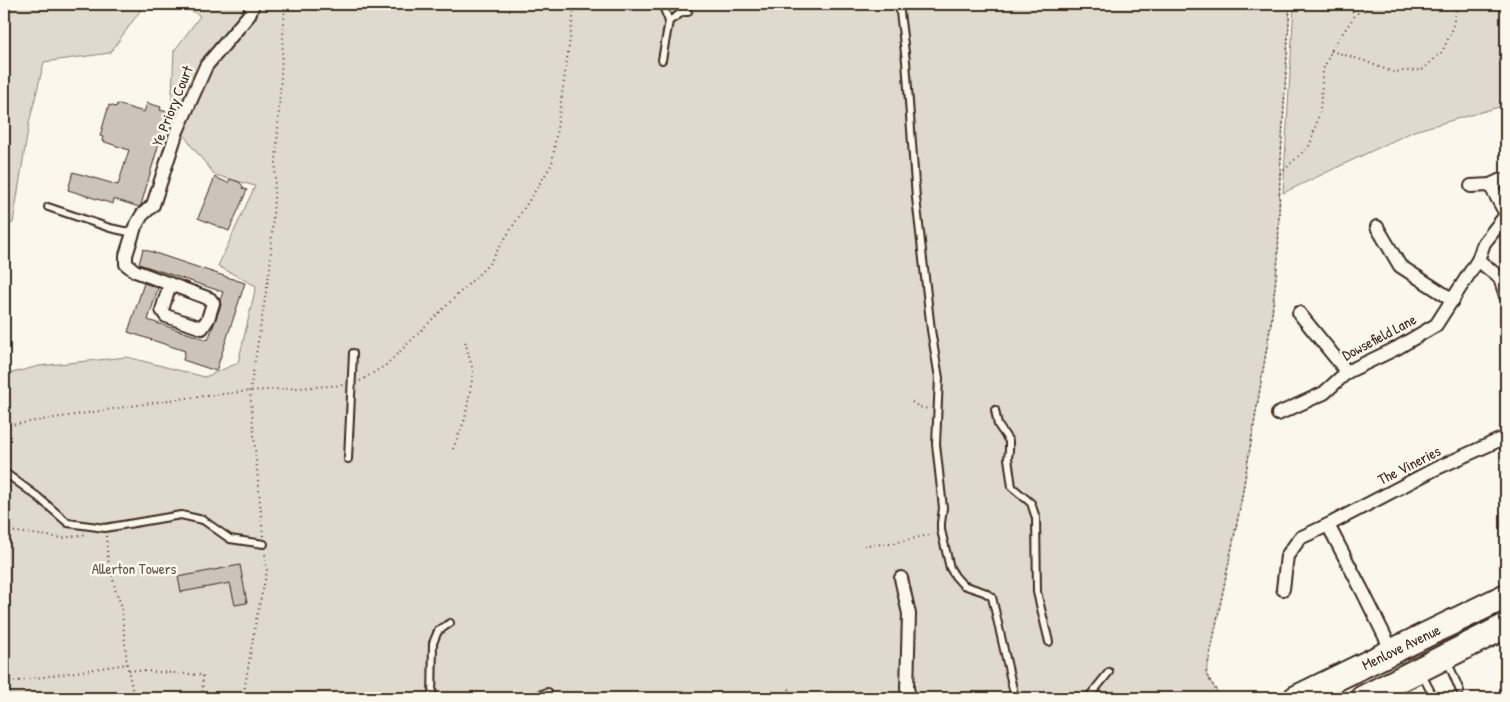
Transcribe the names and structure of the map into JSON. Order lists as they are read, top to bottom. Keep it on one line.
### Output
{"streets":{"highway":["Menlove Avenue"],"street":["Ye Priory Court","Dowsefield Lane","The Vineries"]},"parks":["Allerton Towers"]}
